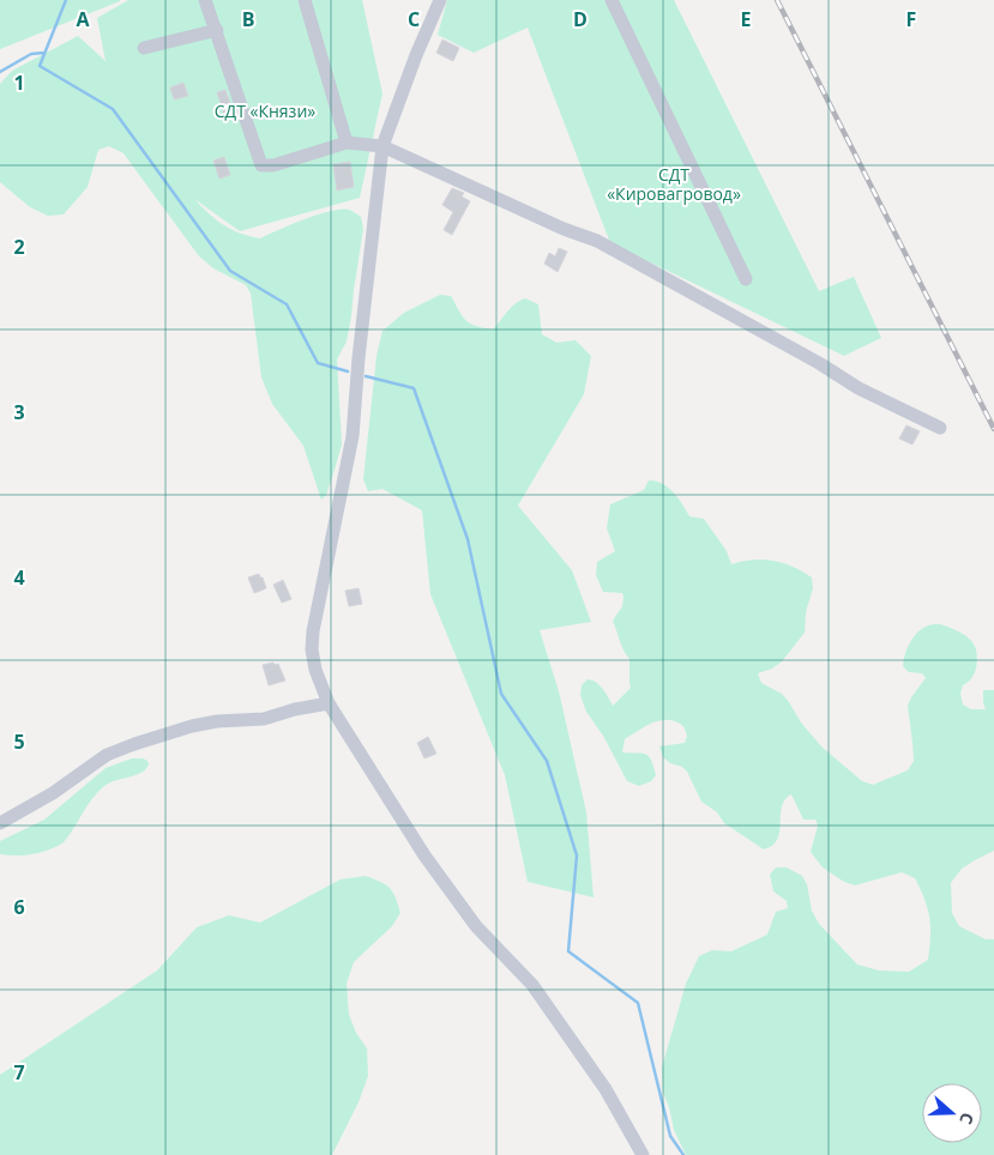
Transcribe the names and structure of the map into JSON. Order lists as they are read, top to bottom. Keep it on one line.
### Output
{"parks":["СДТ «Князи»","СДТ «Кировагровод»"],"north":"right","grid":{"columns":["A","B","C","D","E","F"],"rows":["1","2","3","4","5","6","7"]}}
